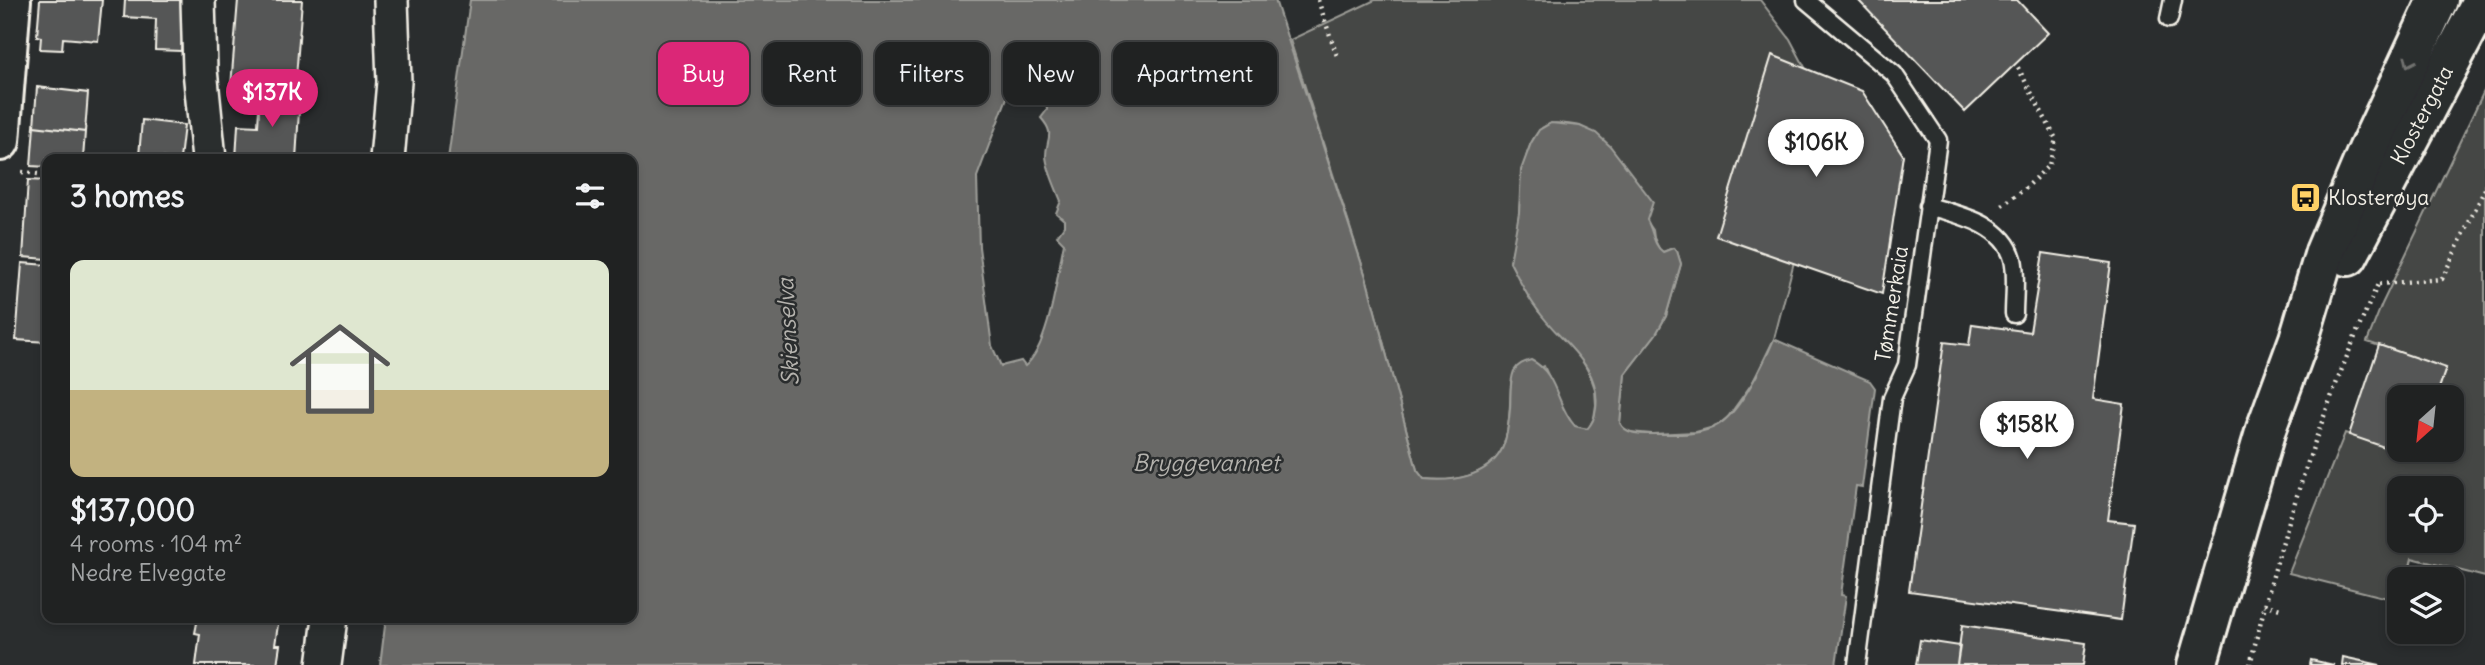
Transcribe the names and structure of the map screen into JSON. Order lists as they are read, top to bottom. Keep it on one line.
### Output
{"streets":{"main road":["Klostergata"],"lane":["Tømmerkaia"]},"water":["Skienselva","Bryggevannet"],"places":{"bus stop":["Klosterøya"]},"north":"bottom left","page":{"chip":["Buy","Rent","Filters","New","Apartment"],"price":["$137K","$106K","$158K"],"heading":"3 homes","list":[{"name":"$137,000","note":"4 rooms · 104 m² · Nedre Elvegate"}]}}
